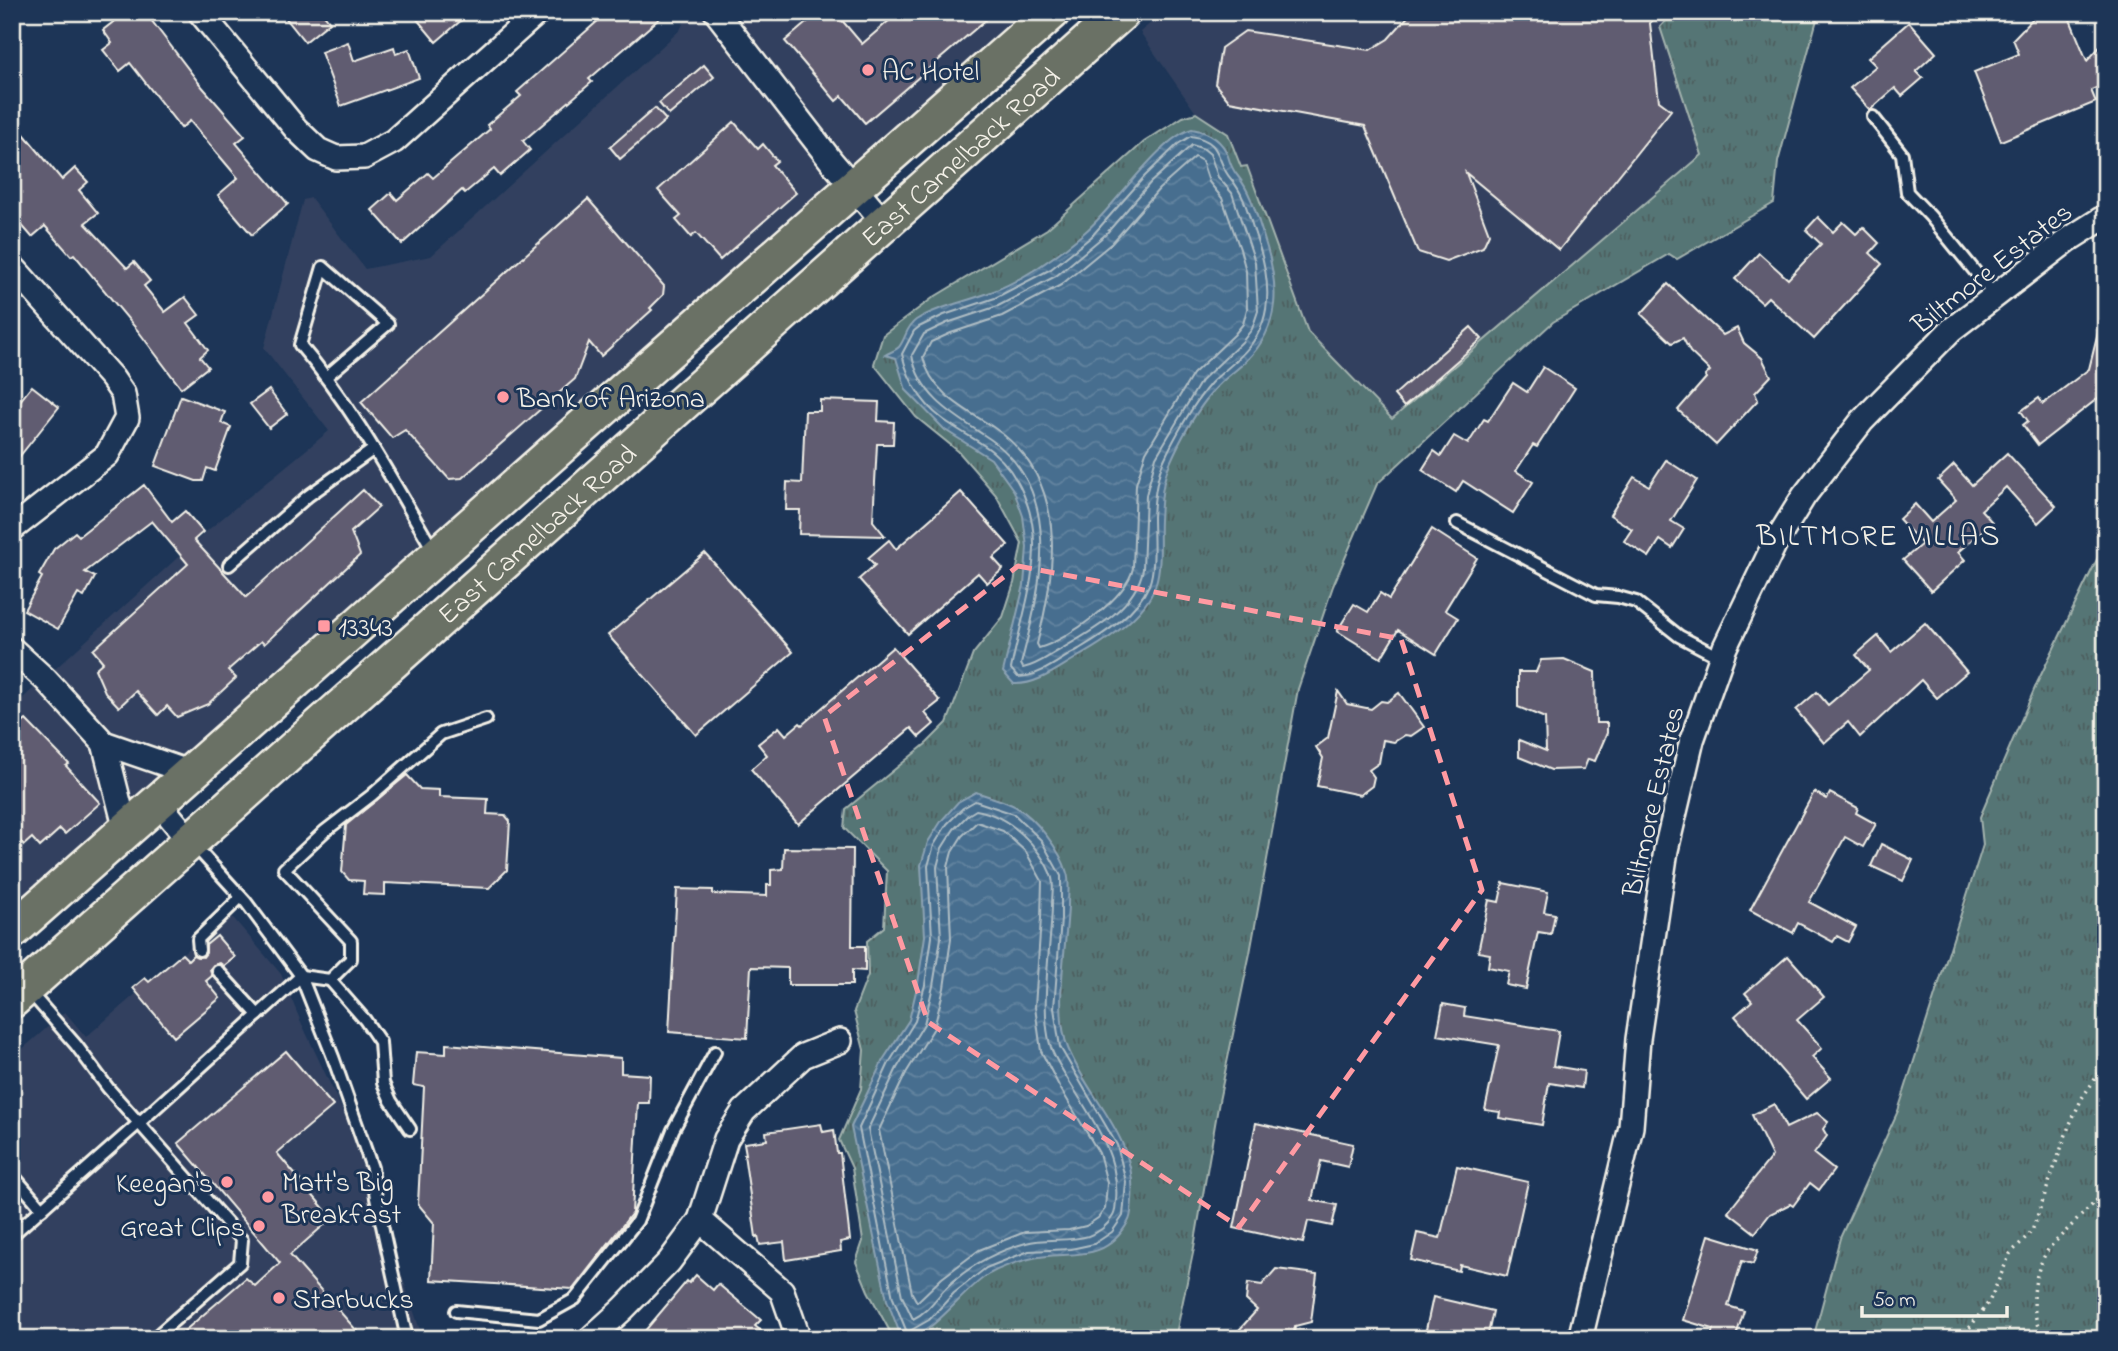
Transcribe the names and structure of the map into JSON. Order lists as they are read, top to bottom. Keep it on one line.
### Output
{"streets":{"main road":["East Camelback Road"],"street":["Biltmore Estates"]},"districts":["BILTMORE VILLAS"],"places":{"other":["AC Hotel","Bank of Arizona","Keegan's","Matt's Big Breakfast","Great Clips","Starbucks"],"transit":["13343"]},"scale_bar":"50 m"}
